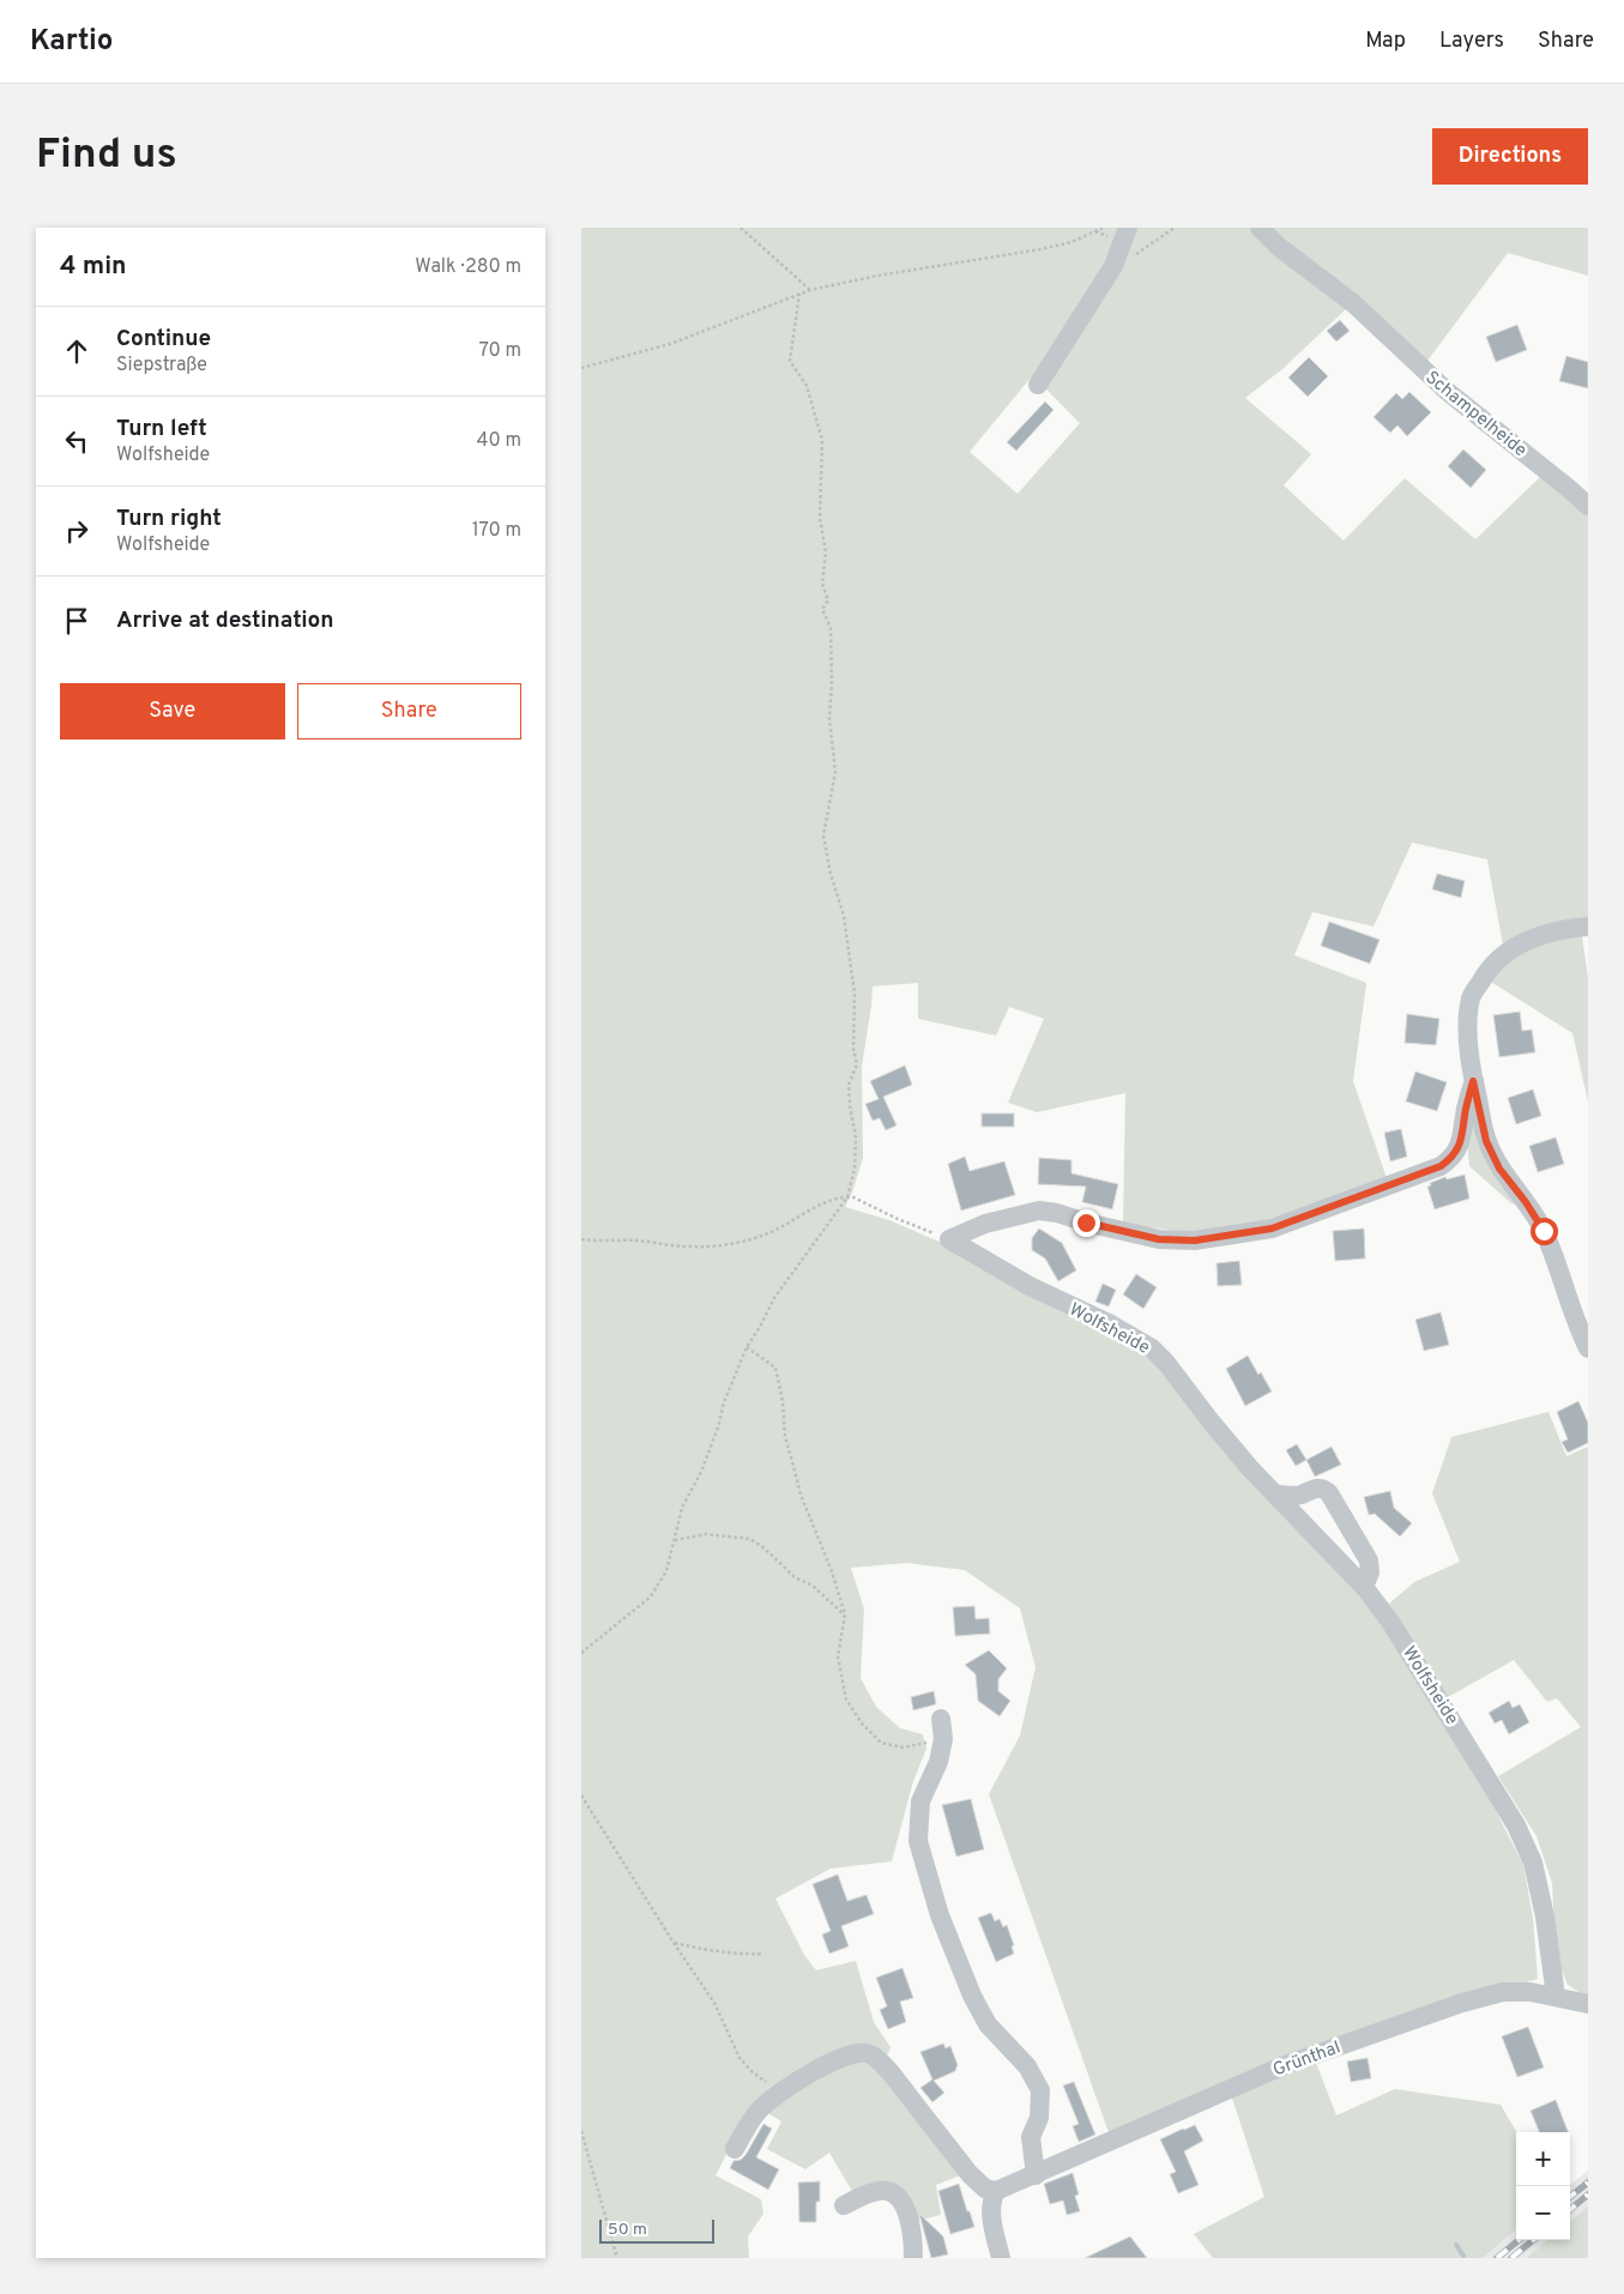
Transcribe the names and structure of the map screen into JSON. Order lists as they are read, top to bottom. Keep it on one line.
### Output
{"streets":{"street":["Schampelheide","Wolfsheide","Grünthal"]},"crossings":[["Wolfsheide","Grünthal"]],"scale_bar":"50 m","page":{"header":"Kartio","nav":["Map","Layers","Share"],"buttons":["Directions",["Save","Share"]],"title":"Find us","heading":["4 min","Walk · 280 m"],"list":[["Continue","Siepstraße","70 m"],["Turn left","Wolfsheide","40 m"],["Turn right","Wolfsheide","170 m"],"Arrive at destination"],"map_buttons":["+","−"],"scale":"50 m"}}
